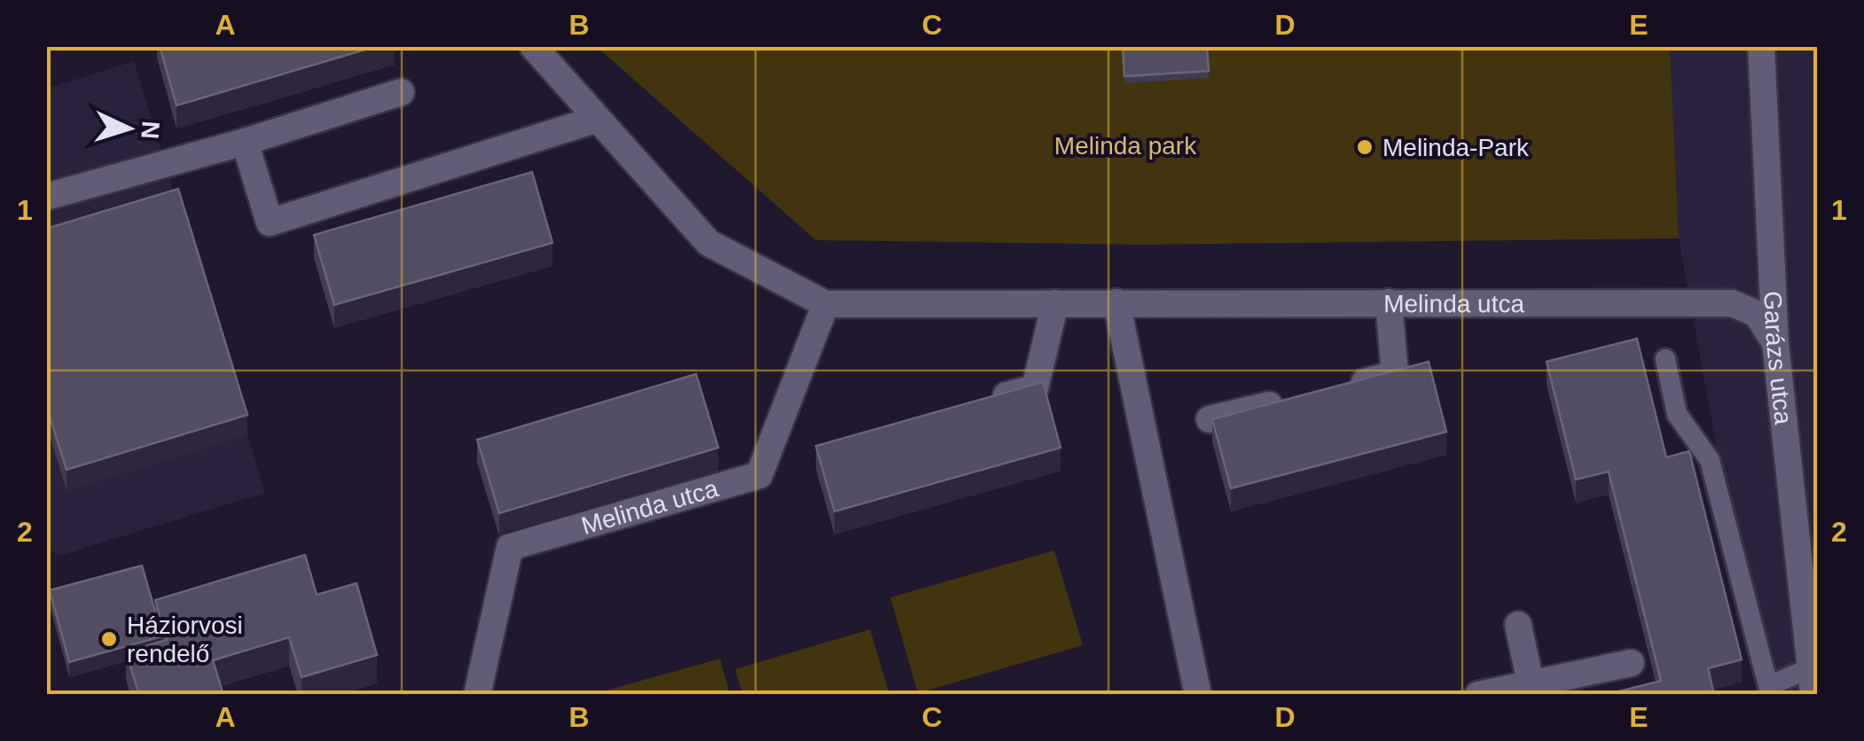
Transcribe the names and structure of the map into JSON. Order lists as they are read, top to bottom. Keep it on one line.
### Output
{"streets":{"street":["Melinda utca","Garázs utca"]},"crossings":[["Melinda utca","Garázs utca"]],"parks":["Melinda park"],"places":["Melinda-Park","Háziorvosi rendelő"],"north":"right","grid":{"columns":["A","B","C","D","E"],"rows":["1","2"]}}
